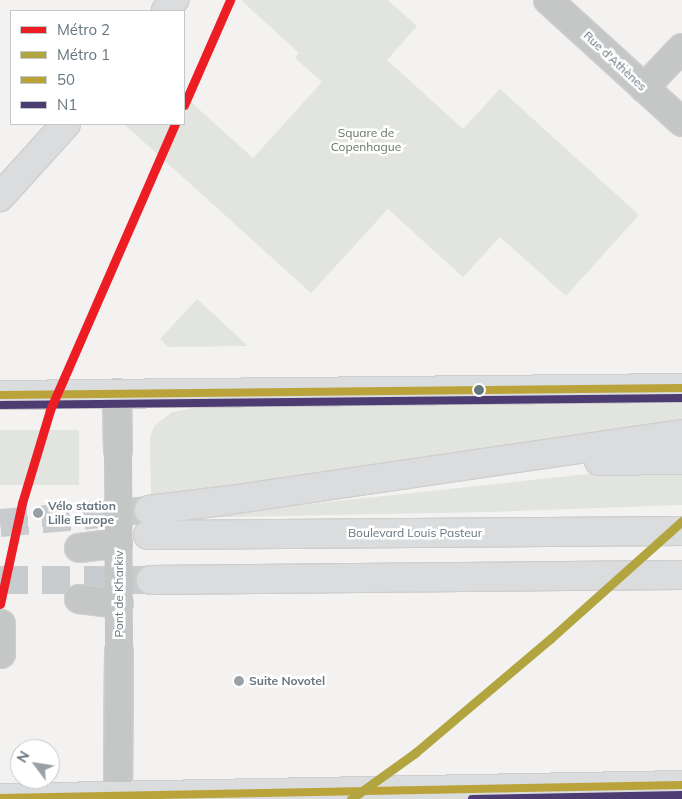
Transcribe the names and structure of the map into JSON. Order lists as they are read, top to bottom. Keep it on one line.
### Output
{"streets":{"main road":["Boulevard Louis Pasteur"],"street":["Rue d'Athènes","Pont de Kharkiv"]},"parks":["Square de Copenhague"],"places":["Vélo station Lille Europe","Suite Novotel"],"lines":["metro line 2","transit line 50","transit line N1","metro line 1"],"legend":["Métro 2","Métro 1","50","N1"],"north":"top left"}
